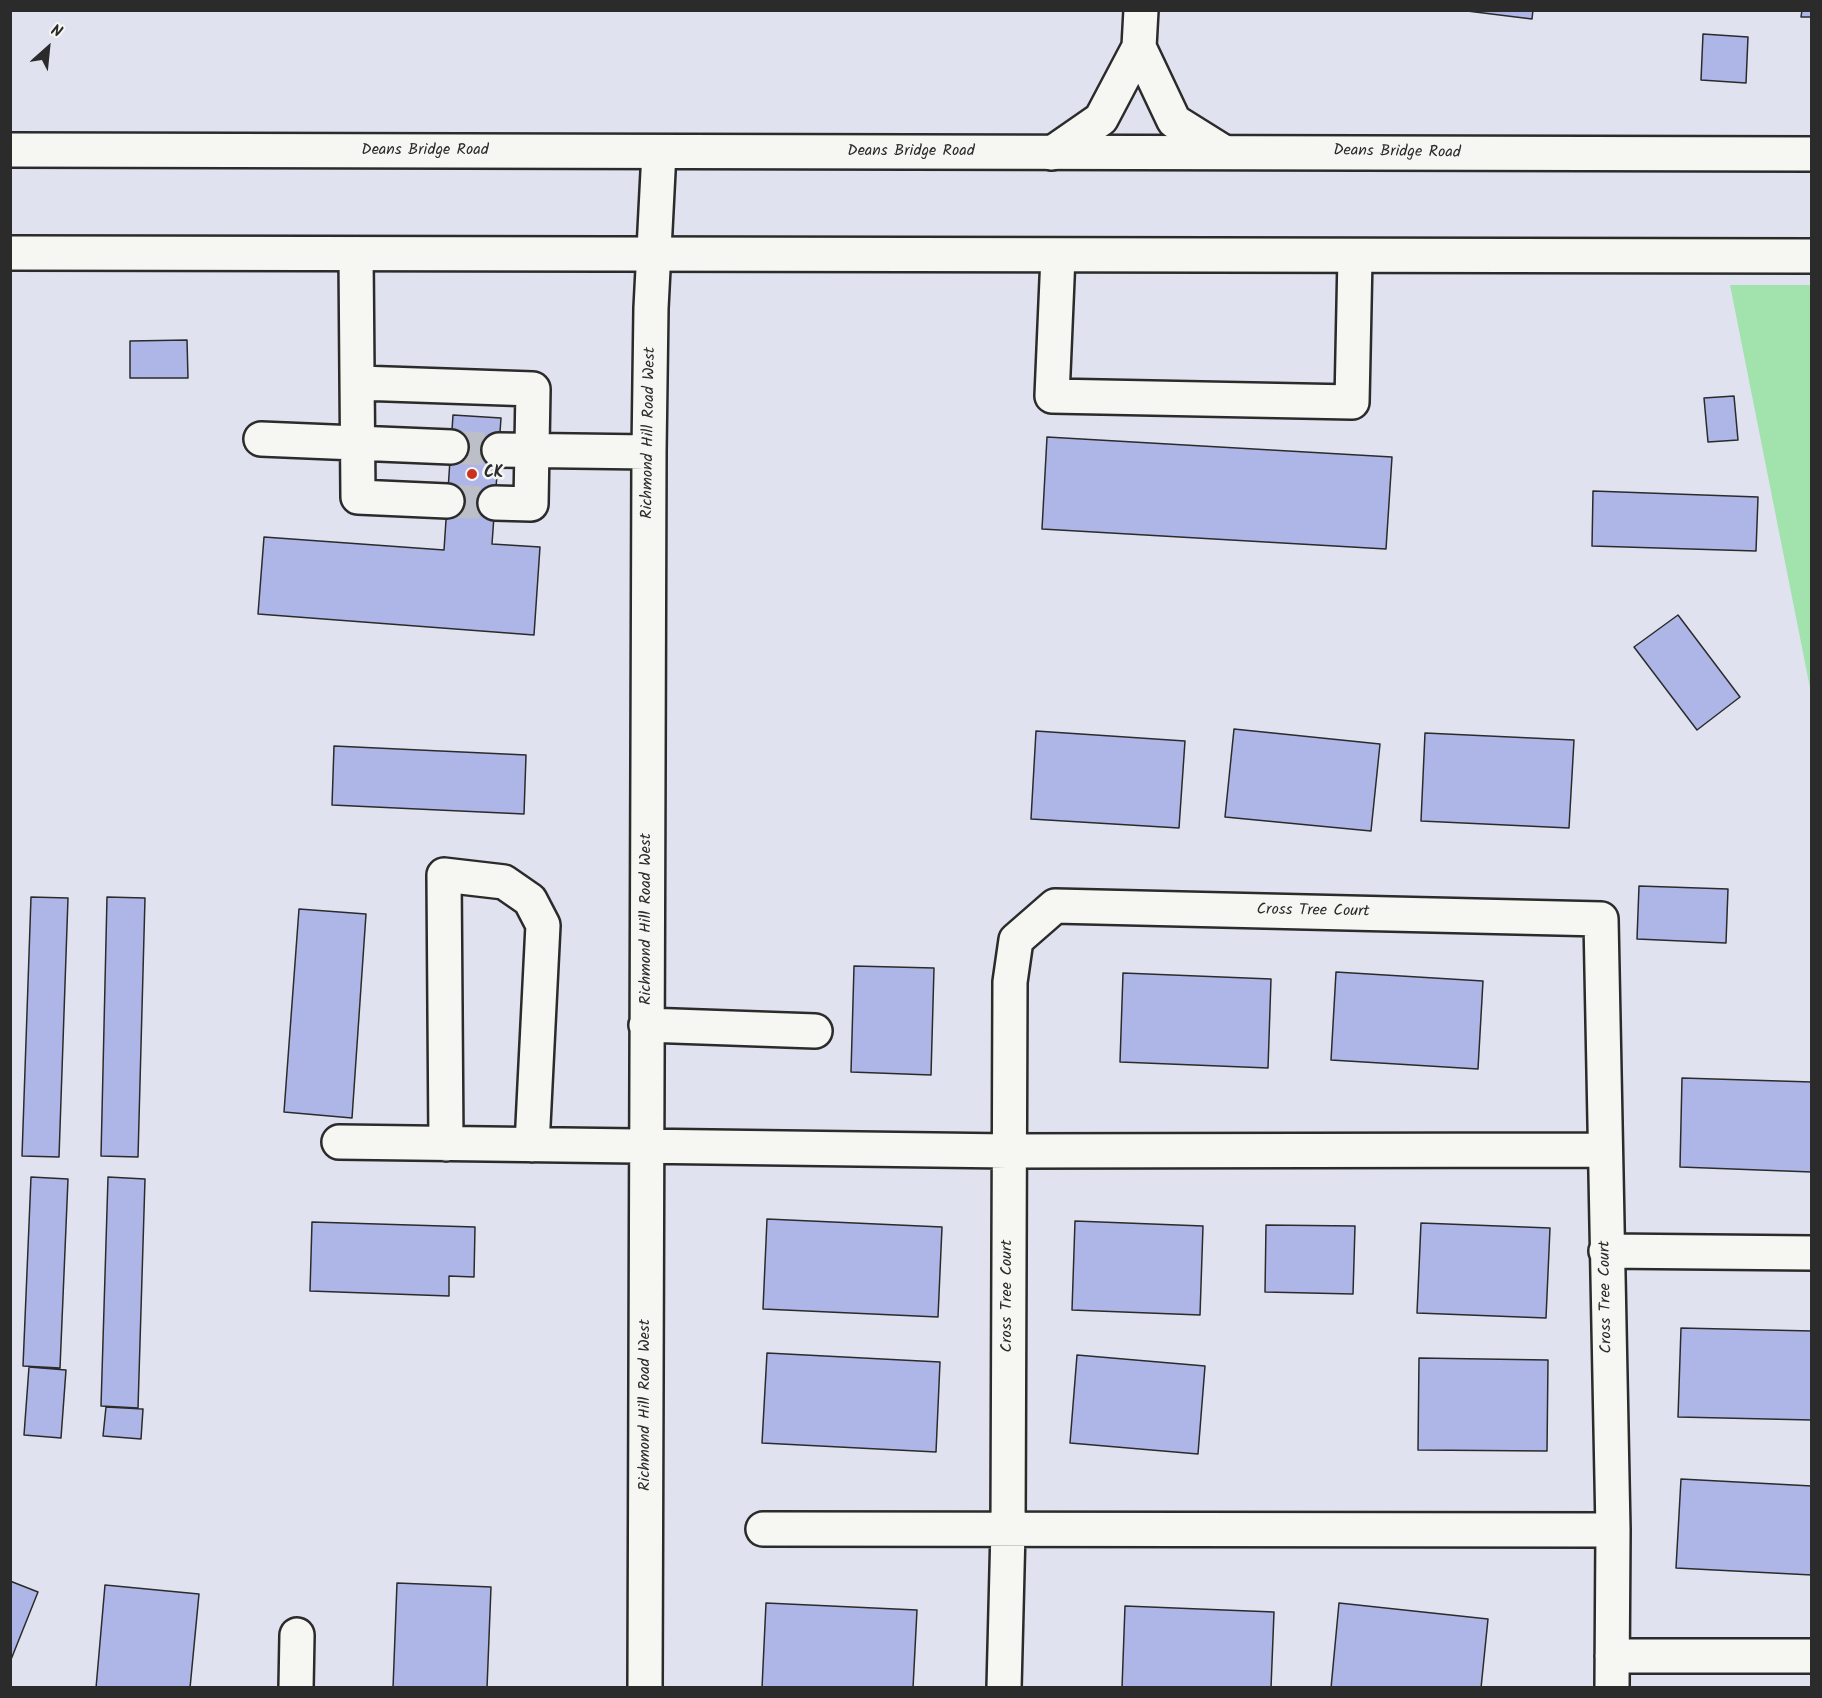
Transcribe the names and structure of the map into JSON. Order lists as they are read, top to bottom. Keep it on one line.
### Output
{"streets":{"main road":["Deans Bridge Road","Richmond Hill Road West","Cross Tree Court"]},"crossings":[["Deans Bridge Road","Richmond Hill Road West"]],"places":["CK"],"north":"top right"}
